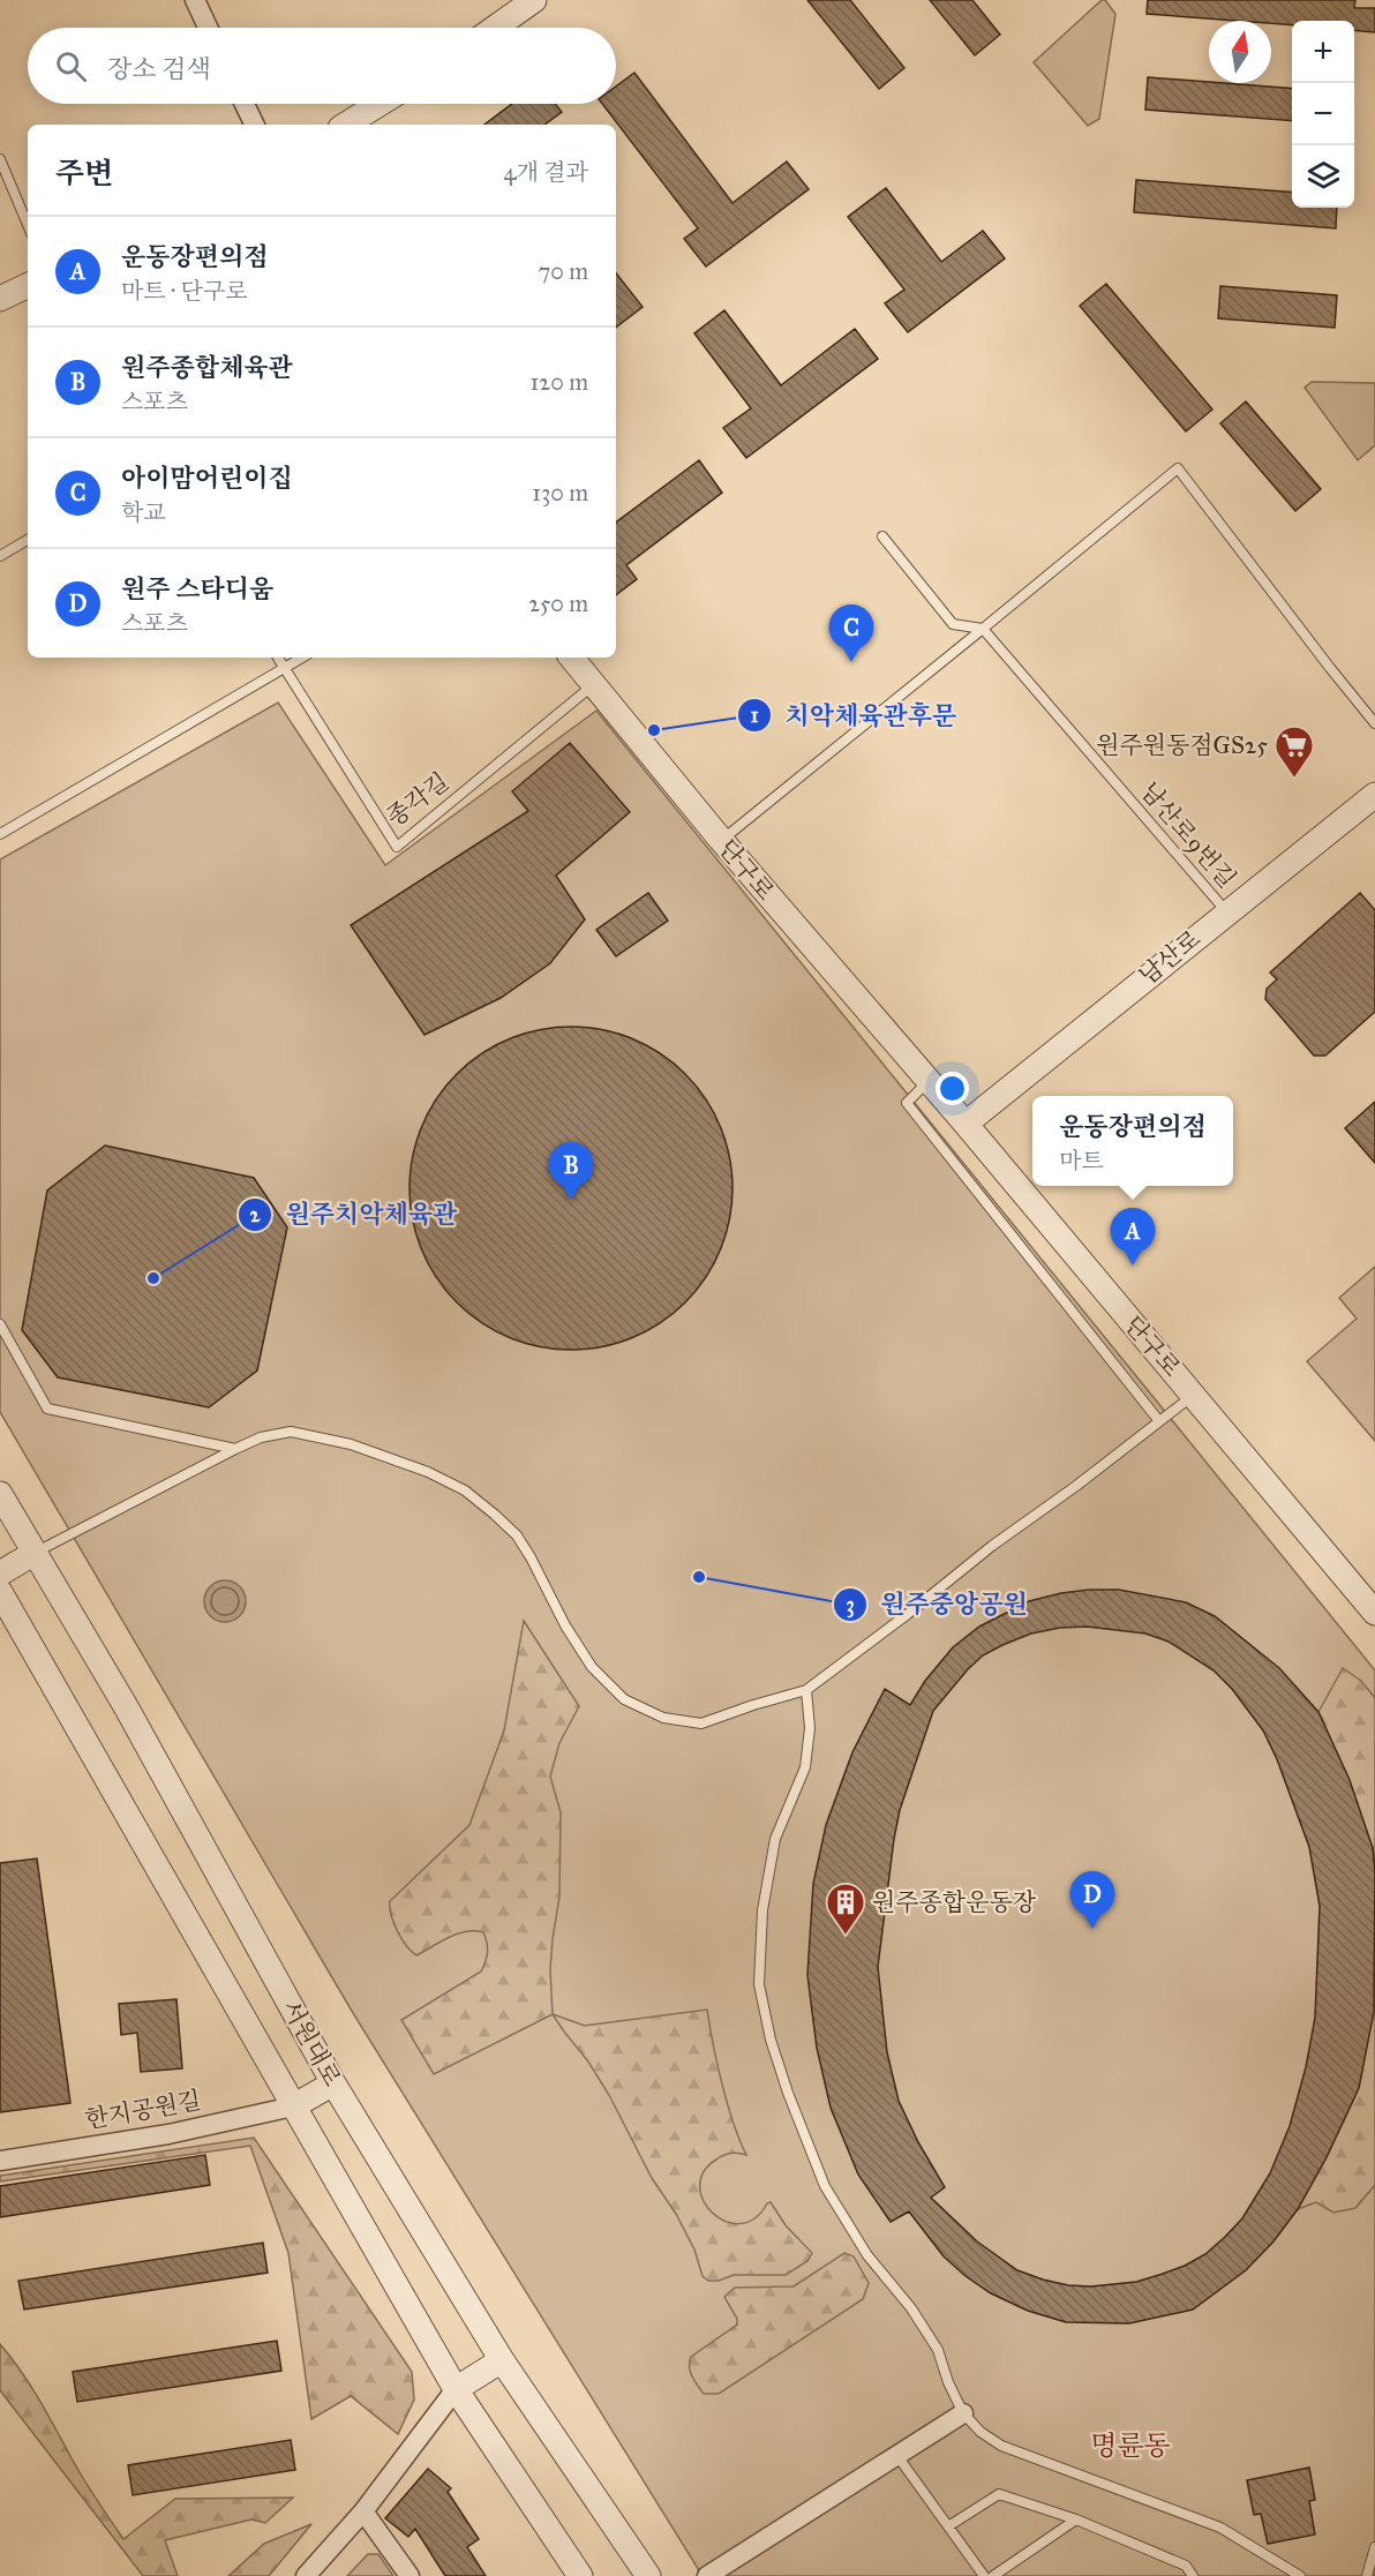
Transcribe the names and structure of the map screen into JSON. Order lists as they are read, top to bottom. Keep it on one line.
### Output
{"streets":{"street":["단구로","남산로","서원대로","한지공원길"],"lane":["종각길","남산로9번길"]},"crossings":[["종각길","단구로"],["남산로9번길","남산로"],["단구로","남산로"],["서원대로","한지공원길"]],"districts":["명륜동"],"places":{"other":["치악체육관후문","원주치악체육관","원주중앙공원"],"supermarket":["원주원동점GS25"],"building":["원주종합운동장"]},"north":"top","page":{"map_buttons":["+","−"],"search":"장소 검색","heading":["주변","4개 결과"],"list":[{"mark":"A","name":"운동장편의점","note":"마트 · 단구로","value":"70 m"},{"mark":"B","name":"원주종합체육관","note":"스포츠","value":"120 m"},{"mark":"C","name":"아이맘어린이집","note":"학교","value":"130 m"},{"mark":"D","name":"원주 스타디움","note":"스포츠","value":"250 m"}],"pins":["C","B","A","D"],"popup":["운동장편의점","마트"]}}
